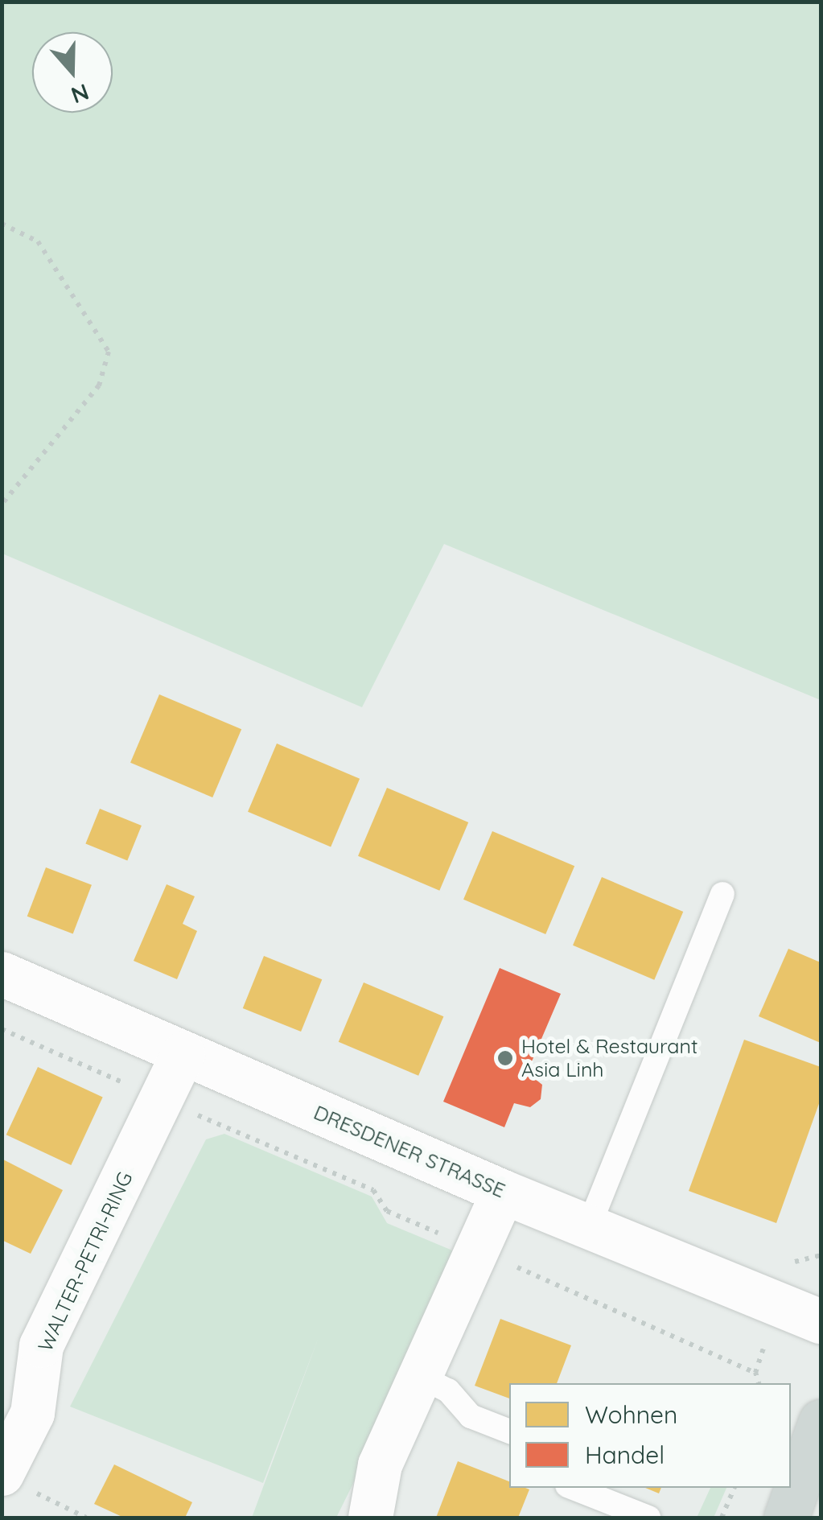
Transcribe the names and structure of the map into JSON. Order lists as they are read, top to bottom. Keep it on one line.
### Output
{"streets":{"street":["DRESDENER STRASSE","WALTER-PETRI-RING"]},"crossings":[["DRESDENER STRASSE","WALTER-PETRI-RING"]],"places":["Hotel & Restaurant Asia Linh"],"legend":["Wohnen","Handel"],"north":"bottom"}
